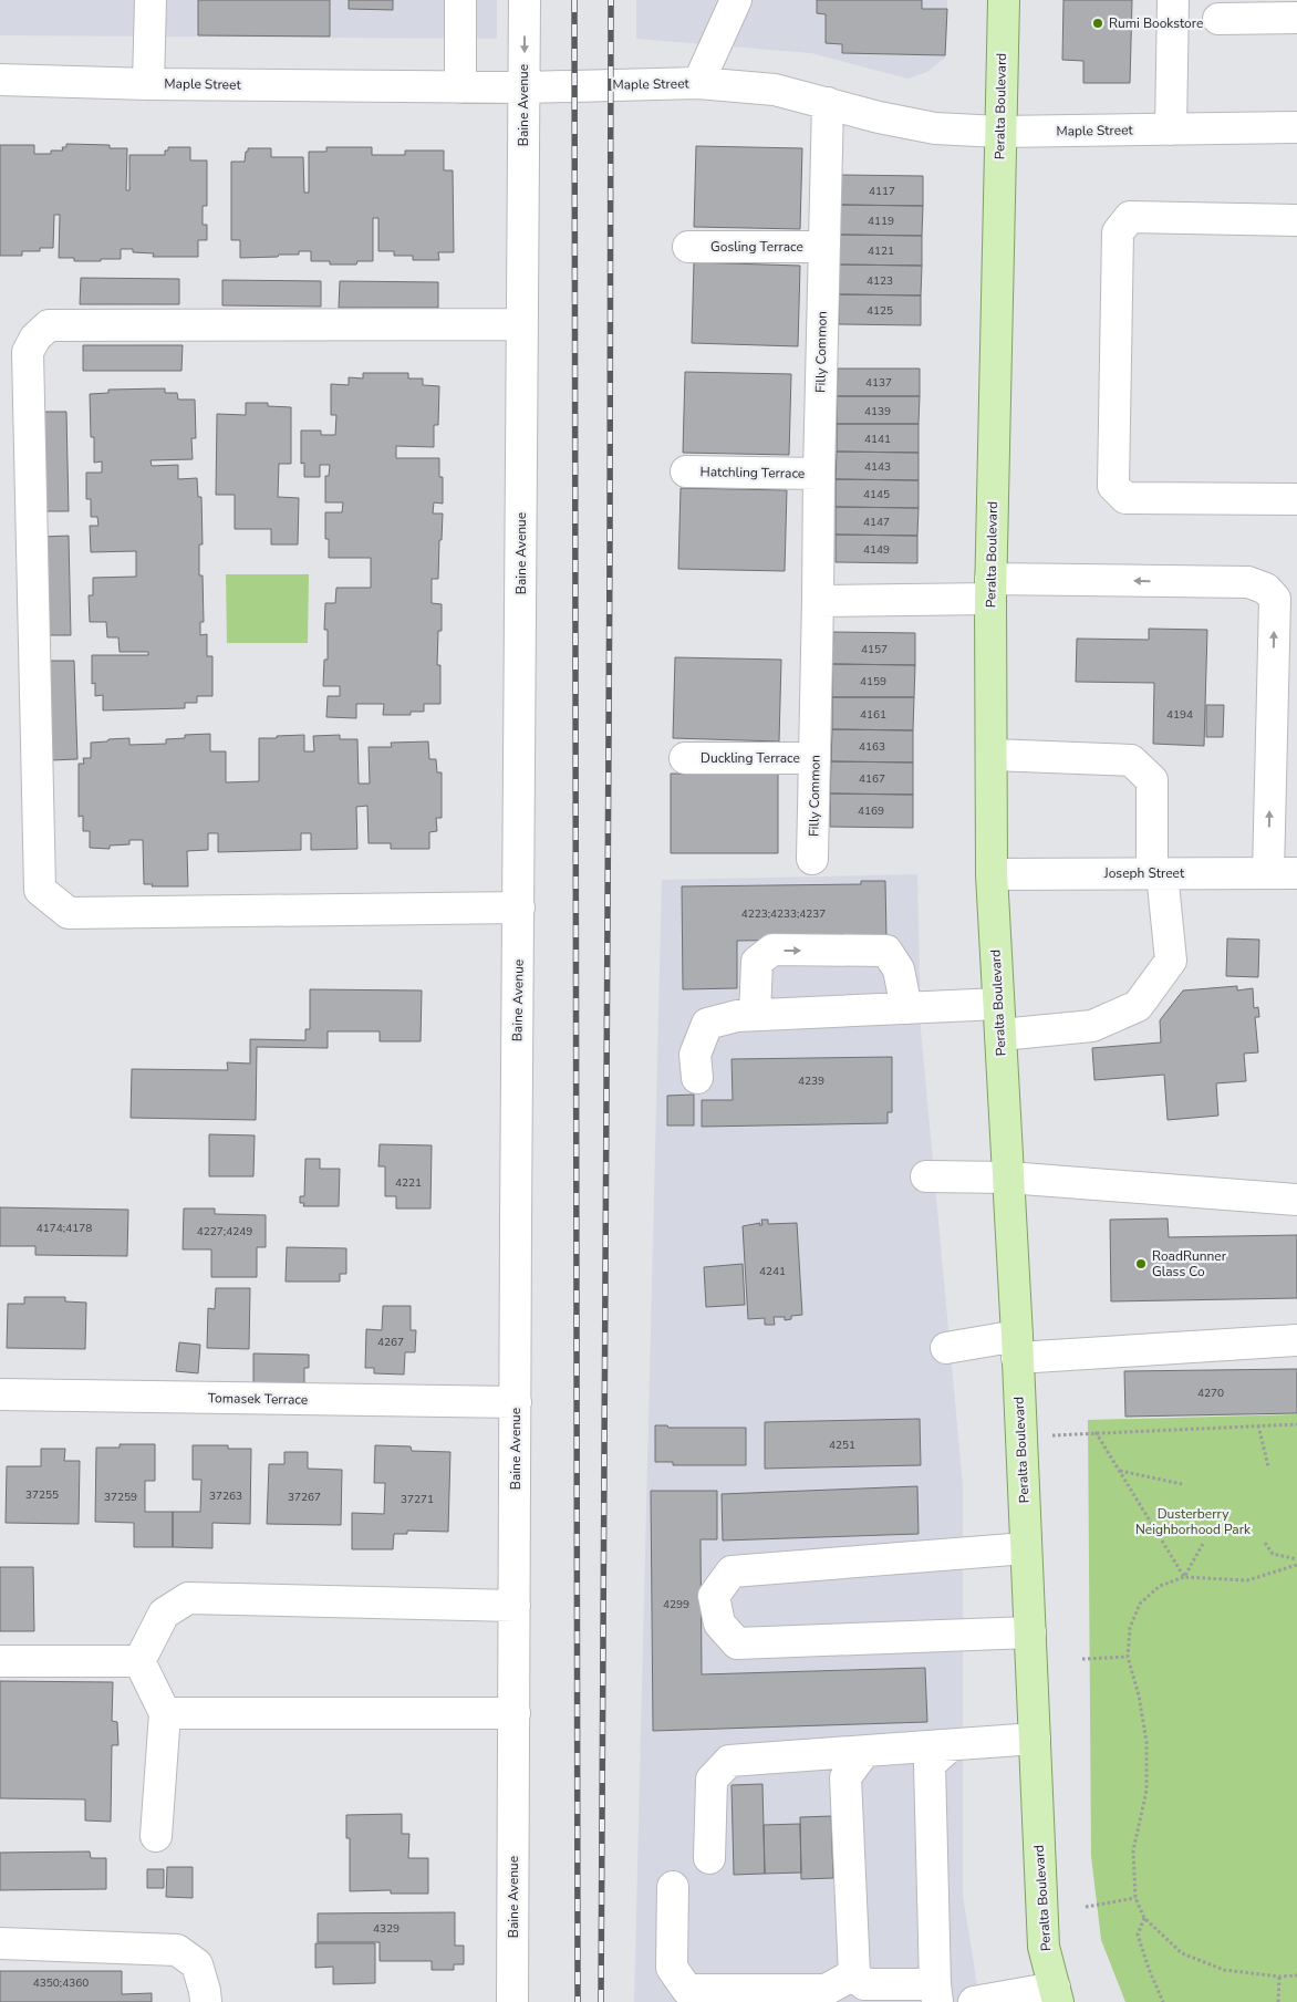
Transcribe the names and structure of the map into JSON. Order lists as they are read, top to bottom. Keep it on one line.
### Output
{"streets":{"main road":["Peralta Boulevard"],"street":["Maple Street","Baine Avenue","Gosling Terrace","Filly Common","Hatchling Terrace","Duckling Terrace","Joseph Street","Tomasek Terrace"]},"crossings":[["Maple Street","Baine Avenue"],["Maple Street","Peralta Boulevard"],["Maple Street","Filly Common"],["Baine Avenue","Tomasek Terrace"],["Peralta Boulevard","Joseph Street"],["Gosling Terrace","Filly Common"],["Filly Common","Hatchling Terrace"],["Filly Common","Duckling Terrace"]],"parks":["Dusterberry Neighborhood Park"],"places":["Rumi Bookstore","RoadRunner Glass Co"],"house_numbers":["4117","4119","4121","4123","4125","4137","4139","4141","4143","4145","4147","4149","4157","4159","4161","4194","4163","4167","4169","4223;4233;4237","4239","4221","4174;4178","4227;4249","4241","4267","4270","4251","37255","37263","37259","37267","37271","4299","4329","4350;4360"]}
